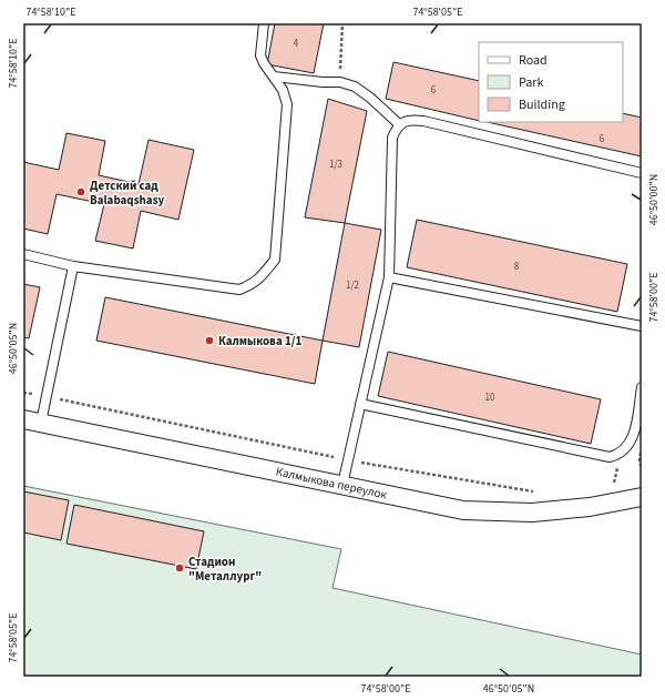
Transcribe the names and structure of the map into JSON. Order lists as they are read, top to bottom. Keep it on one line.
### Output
{"streets":{"street":["Калмыкова переулок"]},"places":["Детский сад Balabaqshasy","Калмыкова 1/1","Стадион \"Металлург\""],"house_numbers":["4","6","6","1/3","8","1/2","10"],"legend":["Road","Park","Building"],"coordinates":["74°58'10\"E","74°58'05\"E","46°50'00\"N","74°58'00\"E","46°50'05\"N"]}
